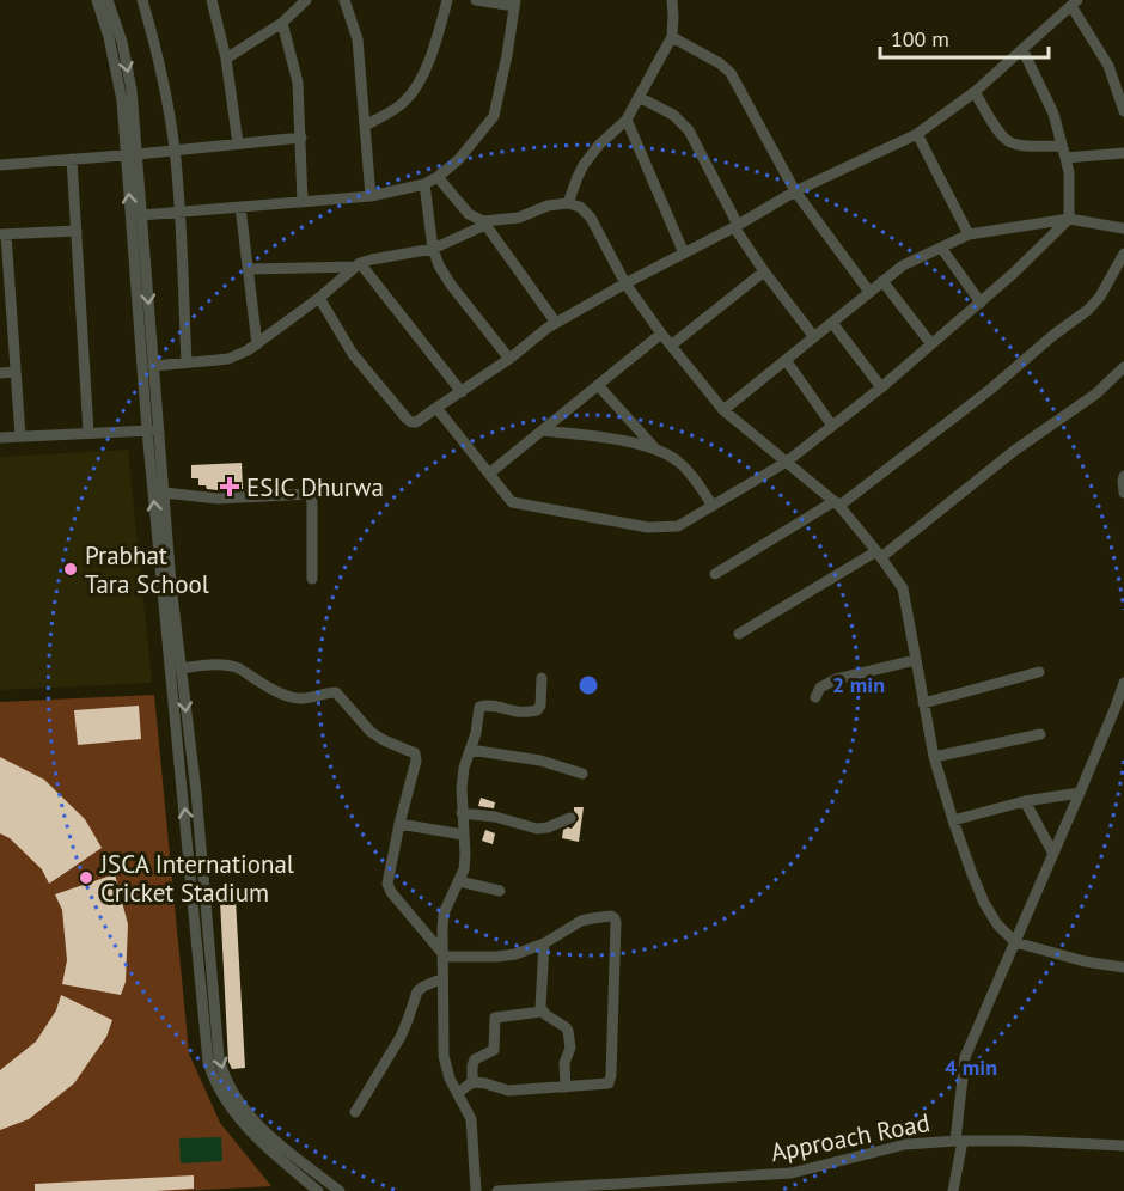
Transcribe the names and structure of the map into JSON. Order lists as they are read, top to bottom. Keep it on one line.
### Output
{"streets":{"street":["Approach Road"]},"places":{"health":["ESIC Dhurwa"],"other":["Prabhat Tara School","JSCA International Cricket Stadium"]},"scale_bar":"100 m","rings":["2 min","4 min"]}
